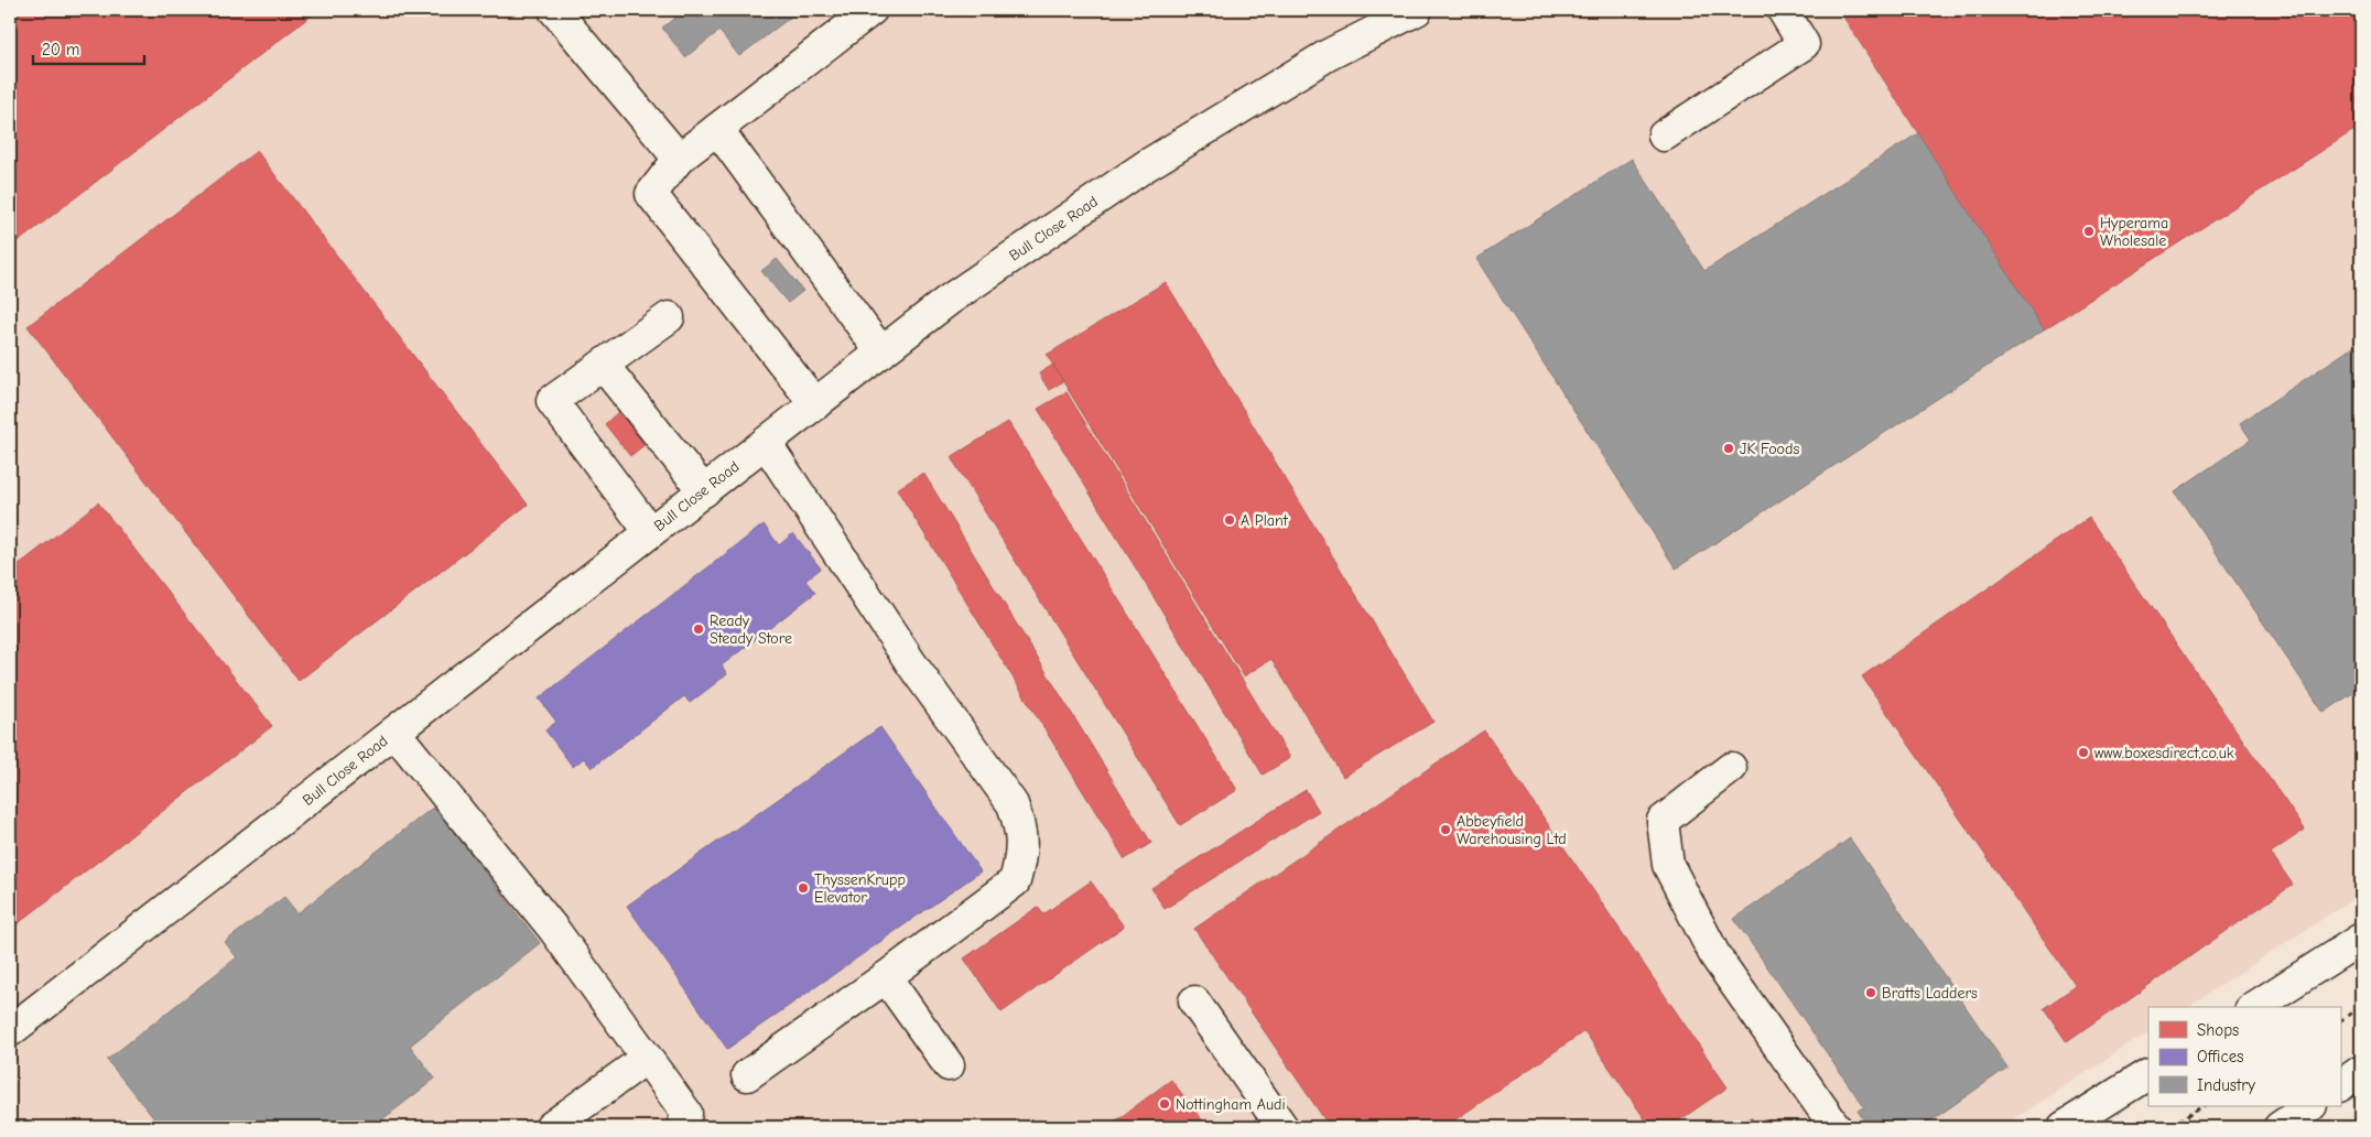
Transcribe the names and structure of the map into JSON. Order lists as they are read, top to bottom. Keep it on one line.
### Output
{"streets":{"main road":["Bull Close Road"]},"places":["Hyperama Wholesale","JK Foods","A Plant","Ready Steady Store","www.boxesdirect.co.uk","Abbeyfield Warehousing Ltd","ThyssenKrupp Elevator","Bratts Ladders","Nottingham Audi"],"legend":["Shops","Offices","Industry"],"scale_bar":"20 m"}
